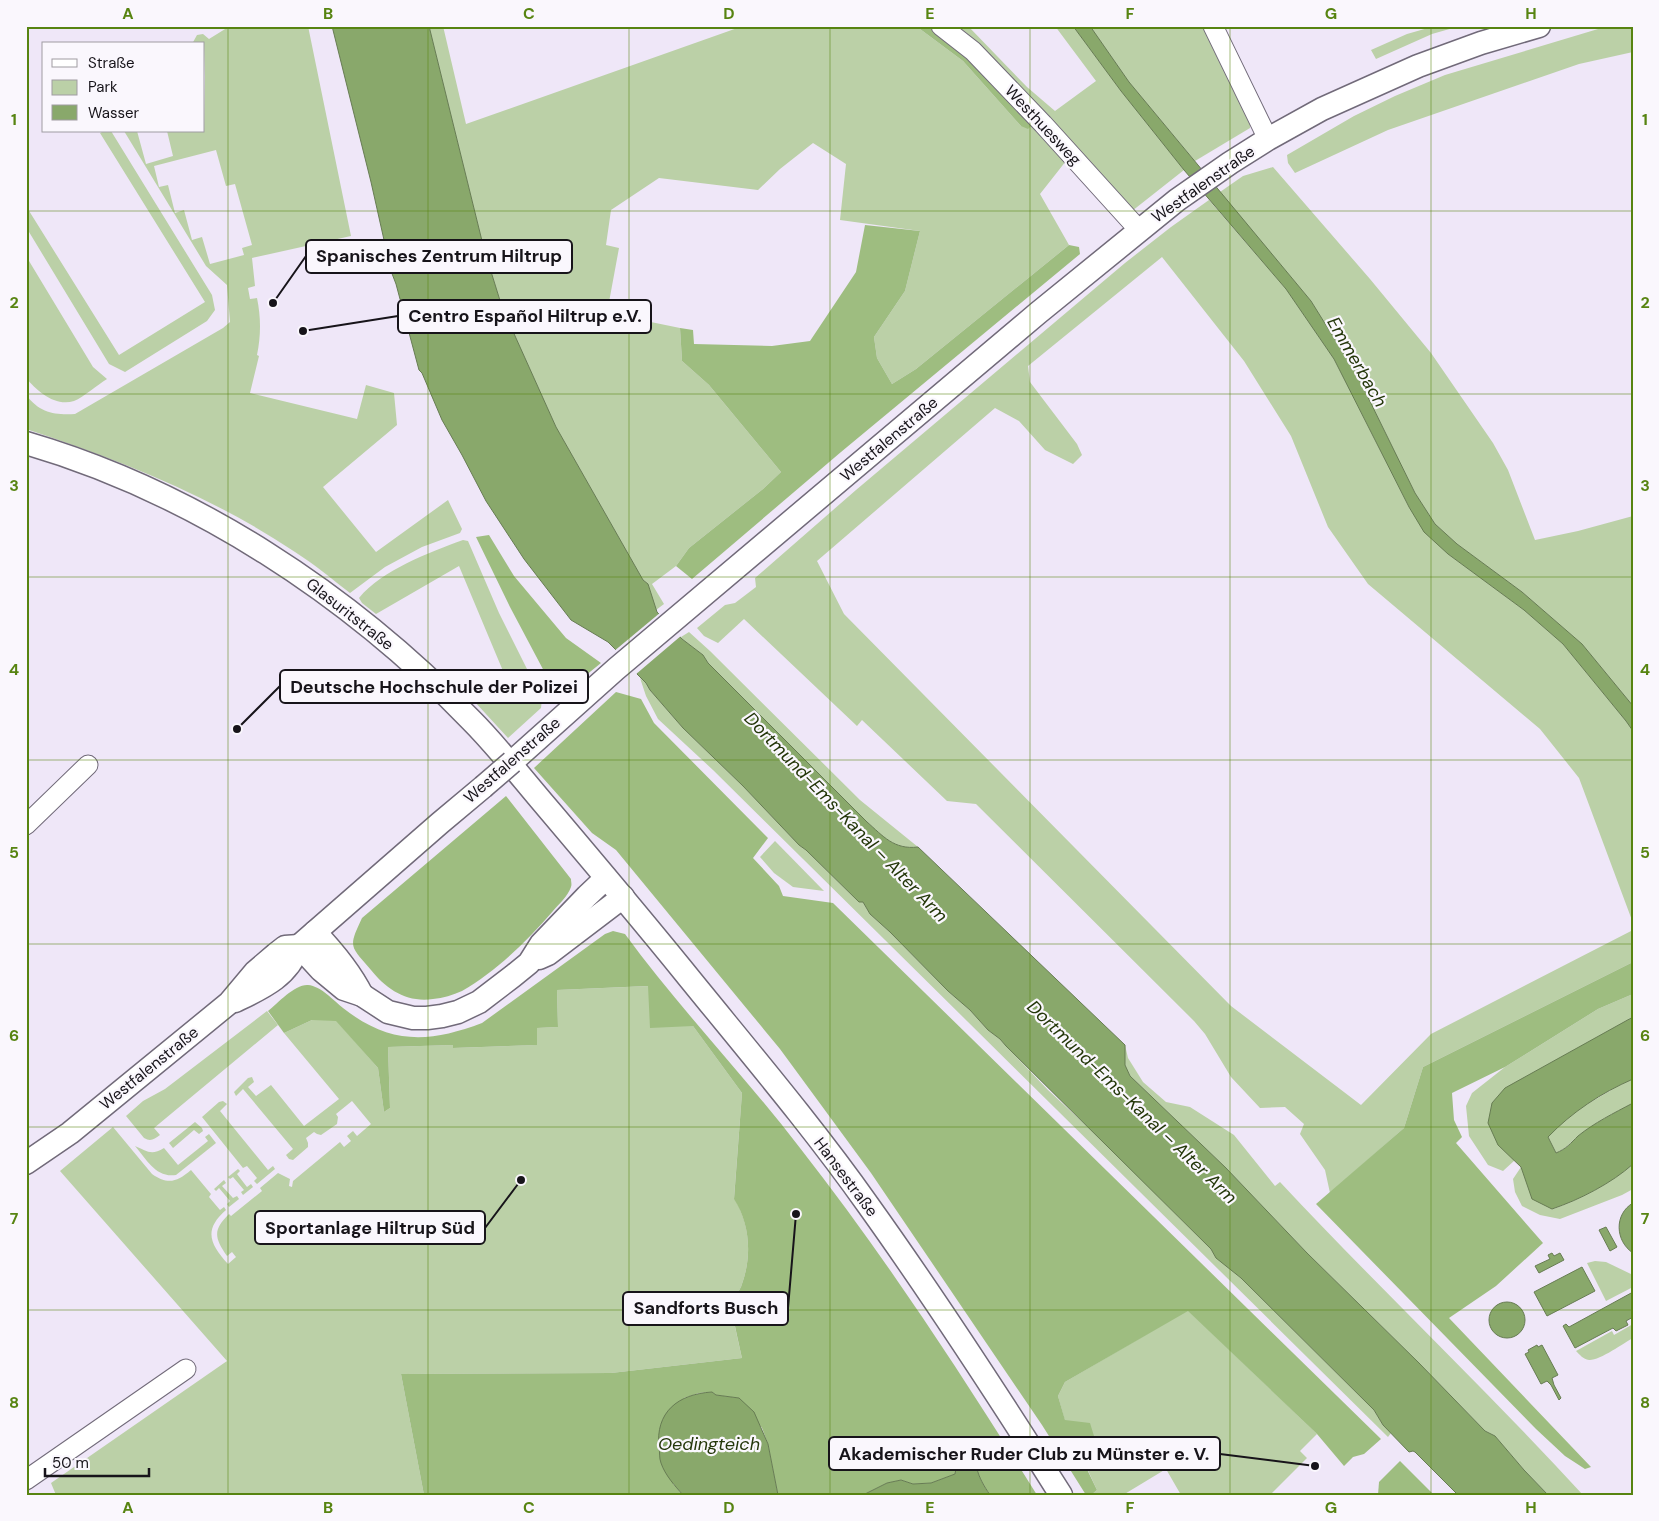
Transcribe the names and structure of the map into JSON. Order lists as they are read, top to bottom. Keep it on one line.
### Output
{"streets":{"main road":["Westfalenstraße","Glasuritstraße","Hansestraße"],"street":["Westhuesweg"]},"crossings":[["Westhuesweg","Westfalenstraße"],["Glasuritstraße","Hansestraße"]],"water":["Emmerbach","Dortmund-Ems-Kanal – Alter Arm","Oedingteich"],"places":["Spanisches Zentrum Hiltrup","Centro Español Hiltrup e.V.","Deutsche Hochschule der Polizei","Sportanlage Hiltrup Süd","Sandforts Busch","Akademischer Ruder Club zu Münster e. V."],"legend":["Straße","Park","Wasser"],"scale_bar":"50 m","grid":{"columns":["A","B","C","D","E","F","G","H"],"rows":["1","2","3","4","5","6","7","8"]}}
